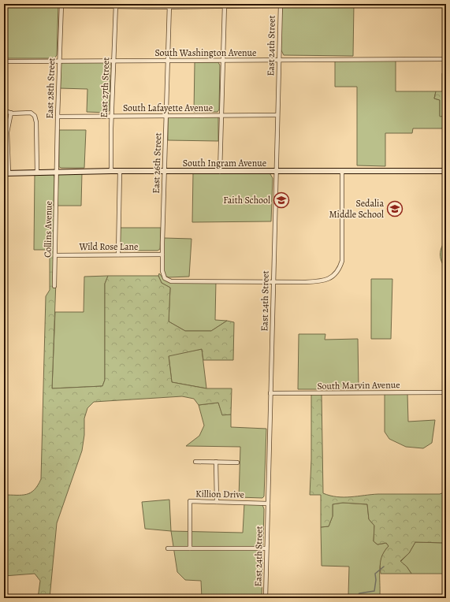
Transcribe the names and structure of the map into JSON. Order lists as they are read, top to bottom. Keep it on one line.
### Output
{"streets":{"main road":["South Ingram Avenue"],"street":["East 24th Street","South Washington Avenue","East 27th Street","East 28th Street","South Lafayette Avenue","East 26th Street","Collins Avenue","Wild Rose Lane","South Marvin Avenue","Killion Drive"]},"crossings":[["East 24th Street","South Washington Avenue"],["East 24th Street","South Lafayette Avenue"],["East 24th Street","East 26th Street"],["East 24th Street","South Ingram Avenue"],["East 24th Street","South Marvin Avenue"],["East 24th Street","Killion Drive"],["South Washington Avenue","East 27th Street"],["South Washington Avenue","East 28th Street"],["South Washington Avenue","East 26th Street"],["East 27th Street","South Lafayette Avenue"],["East 27th Street","South Ingram Avenue"],["East 28th Street","South Lafayette Avenue"],["East 28th Street","South Ingram Avenue"],["East 28th Street","Collins Avenue"],["South Lafayette Avenue","East 26th Street"],["East 26th Street","South Ingram Avenue"],["East 26th Street","Wild Rose Lane"],["South Ingram Avenue","Collins Avenue"],["Collins Avenue","Wild Rose Lane"]],"places":{"school or university":["Faith School","Sedalia Middle School"]}}
